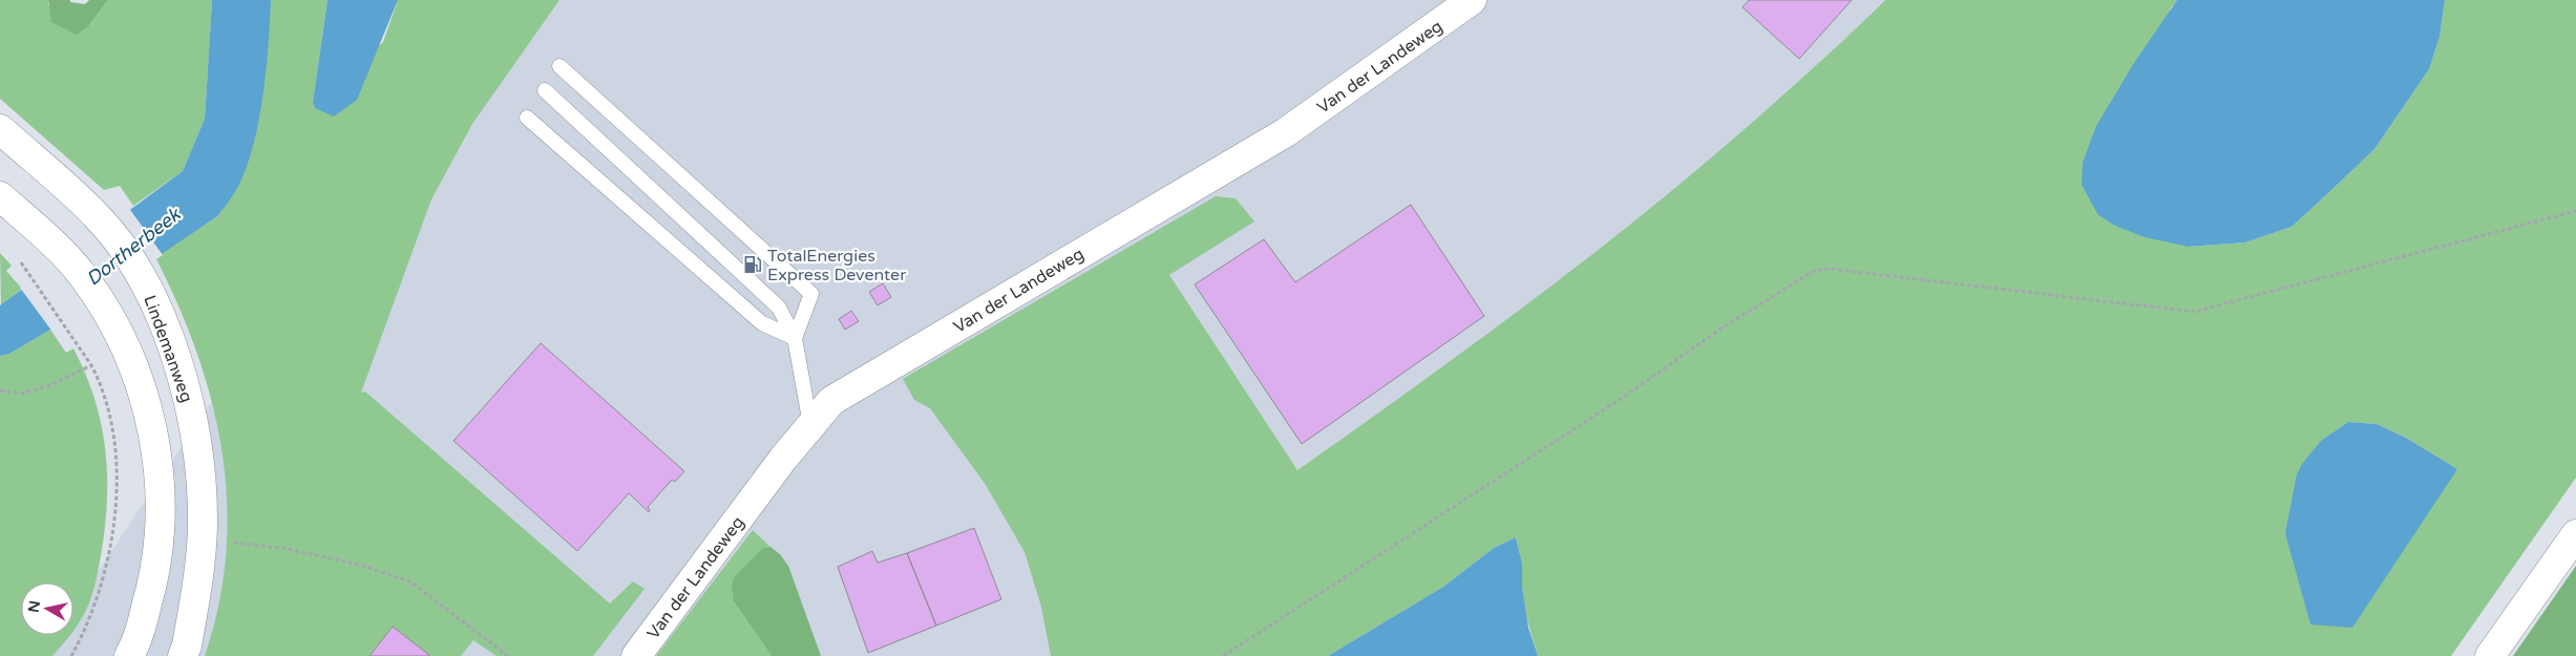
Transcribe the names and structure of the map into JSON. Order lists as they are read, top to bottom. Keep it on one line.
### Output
{"streets":{"street":["Van der Landeweg","Lindemanweg"]},"water":["Dortherbeek"],"places":{"fuel station":["TotalEnergies Express Deventer"]},"north":"left"}
